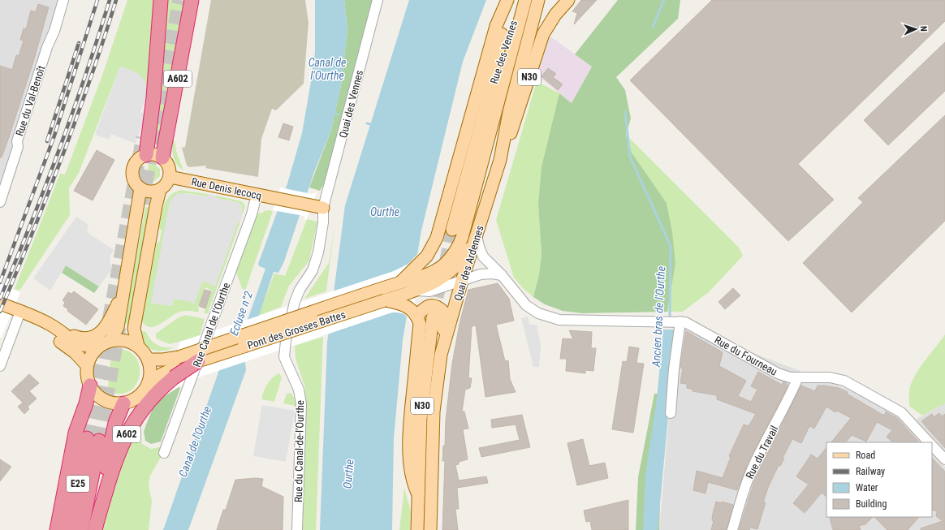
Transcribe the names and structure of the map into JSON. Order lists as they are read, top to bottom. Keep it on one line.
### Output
{"streets":{"highway":["A602","E25"],"main road":["Rue des Vennes","N30","Rue Denis lecocq","Quai des Ardennes","Pont des Grosses Battes"],"street":["Rue du Val-Benoît","Quai des Vennes","Rue Canal de l'Ourthe","Rue du Fourneau","Rue du Canal-de-l'Ourthe","Rue du Travail"]},"crossings":[["N30","Quai des Ardennes"],["A602","Rue Denis lecocq"],["A602","Pont des Grosses Battes"],["Quai des Vennes","Rue Denis lecocq"],["Quai des Vennes","Rue du Canal-de-l'Ourthe"],["Rue Denis lecocq","Rue Canal de l'Ourthe"],["Rue Denis lecocq","Rue du Canal-de-l'Ourthe"],["Quai des Ardennes","Pont des Grosses Battes"],["Quai des Ardennes","Rue du Fourneau"],["Pont des Grosses Battes","Rue du Fourneau"],["Rue du Fourneau","Rue du Travail"]],"water":["Canal de l'Ourthe","Ourthe","Ecluse n°2","Ancien bras de l'Ourthe"],"legend":["Road","Railway","Water","Building"],"north":"right"}
